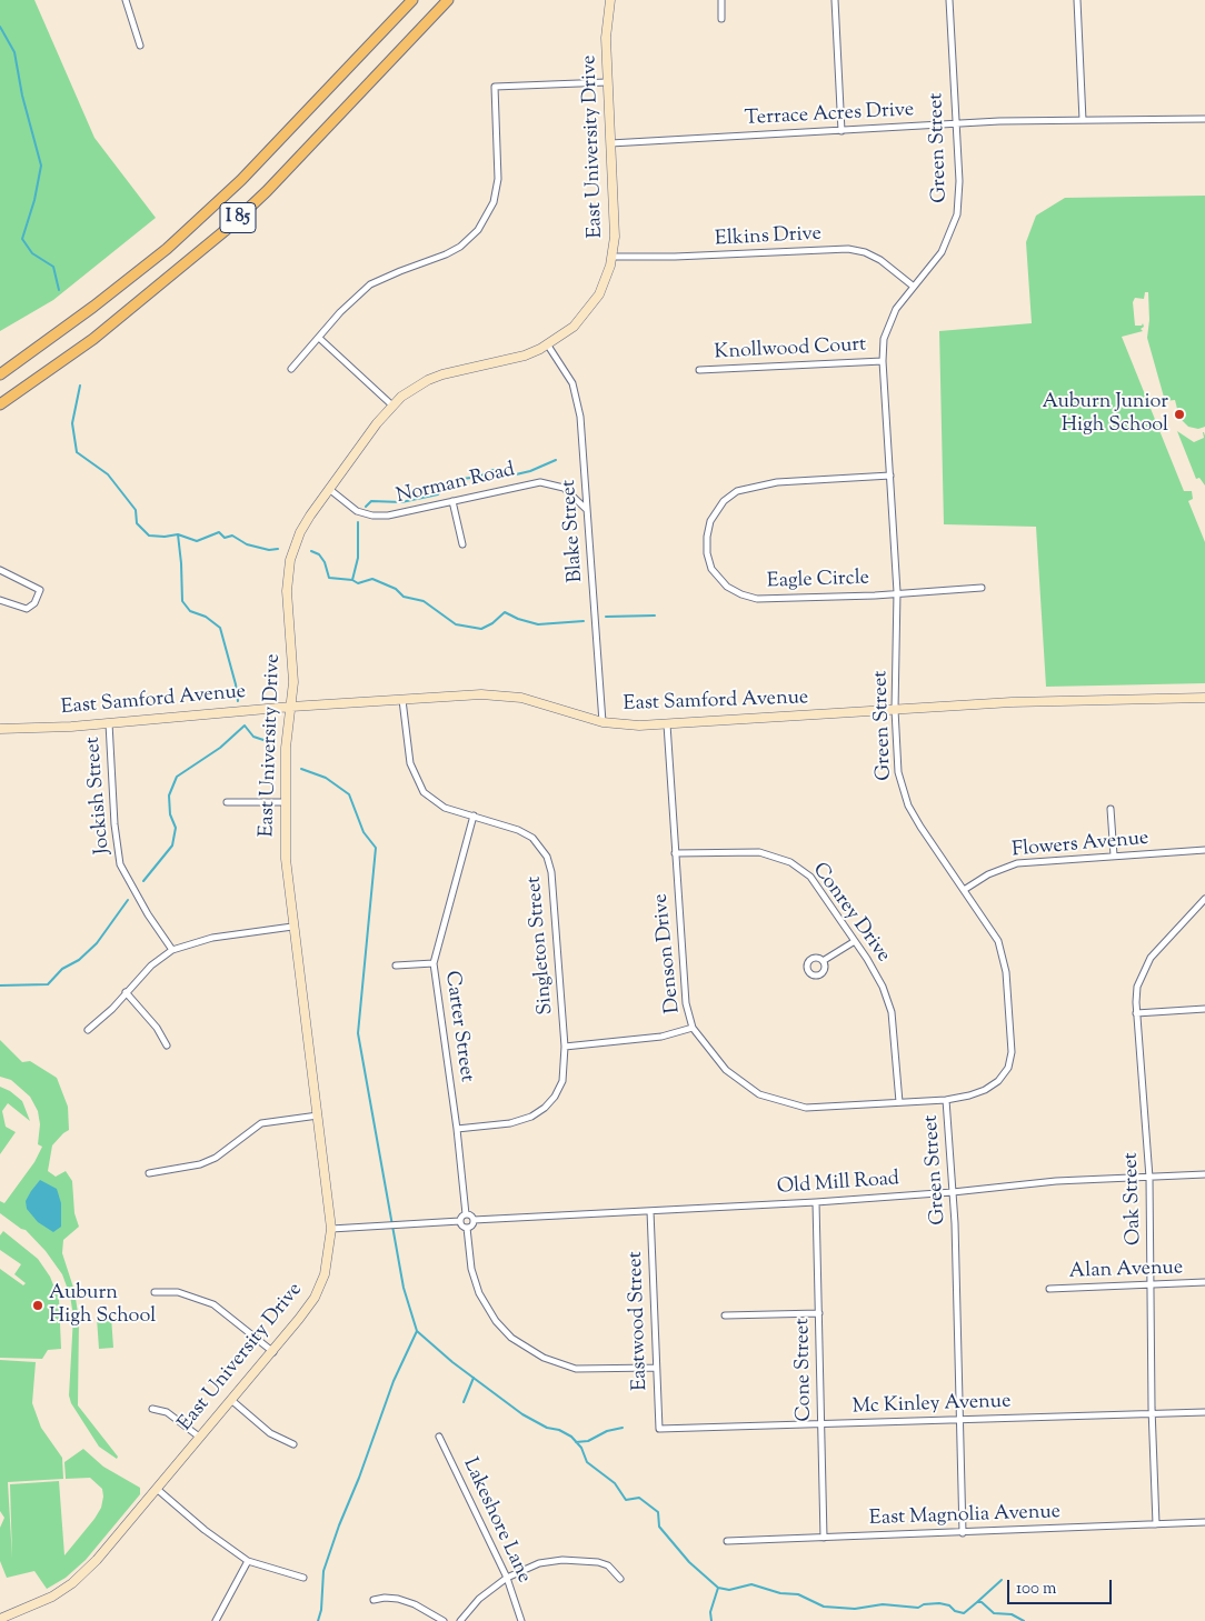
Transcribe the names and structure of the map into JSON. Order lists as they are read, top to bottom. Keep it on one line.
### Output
{"streets":{"highway":["I 85"],"main road":["East University Drive","East Samford Avenue"],"street":["Terrace Acres Drive","Green Street","Elkins Drive","Knollwood Court","Norman Road","Blake Street","Eagle Circle","Jockish Street","Flowers Avenue","Conrey Drive","Singleton Street","Denson Drive","Carter Street","Old Mill Road","Oak Street","Alan Avenue","Eastwood Street","Cone Street","Mc Kinley Avenue","East Magnolia Avenue","Lakeshore Lane"]},"crossings":[["Terrace Acres Drive","East University Drive"],["Terrace Acres Drive","Green Street"],["East University Drive","Elkins Drive"],["East University Drive","Norman Road"],["East University Drive","Blake Street"],["East University Drive","East Samford Avenue"],["Green Street","Elkins Drive"],["Green Street","Knollwood Court"],["Green Street","Eagle Circle"],["Green Street","East Samford Avenue"],["Green Street","Flowers Avenue"],["Green Street","Denson Drive"],["Green Street","Old Mill Road"],["Green Street","Mc Kinley Avenue"],["Green Street","East Magnolia Avenue"],["Norman Road","Blake Street"],["Blake Street","East Samford Avenue"],["East Samford Avenue","Jockish Street"],["East Samford Avenue","Singleton Street"],["East Samford Avenue","Denson Drive"],["Conrey Drive","Denson Drive"],["Singleton Street","Carter Street"],["Carter Street","Old Mill Road"],["Old Mill Road","Oak Street"],["Old Mill Road","Eastwood Street"],["Old Mill Road","Cone Street"],["Oak Street","Alan Avenue"],["Oak Street","Mc Kinley Avenue"],["Oak Street","East Magnolia Avenue"],["Eastwood Street","Mc Kinley Avenue"],["Cone Street","Mc Kinley Avenue"],["Cone Street","East Magnolia Avenue"]],"places":["Auburn Junior High School","Auburn High School"],"scale_bar":"100 m"}
